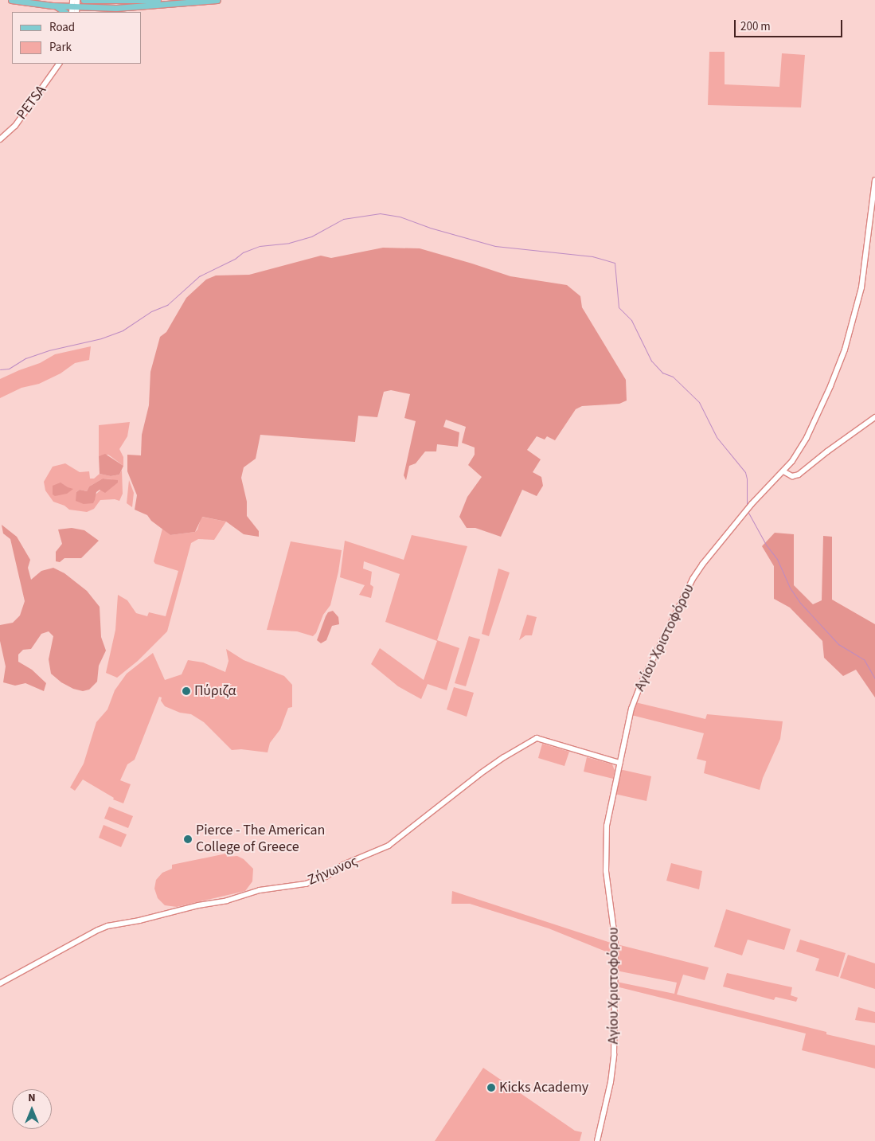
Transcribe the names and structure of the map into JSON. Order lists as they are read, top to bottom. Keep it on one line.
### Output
{"streets":{"main road":["PETSA","Αγίου Χριστοφόρου","Ζήνωνος"]},"crossings":[["Αγίου Χριστοφόρου","Ζήνωνος"]],"places":["Πύριζα","Pierce - The American College of Greece","Kicks Academy"],"legend":["Road","Park"],"scale_bar":"200 m","north":"top"}
